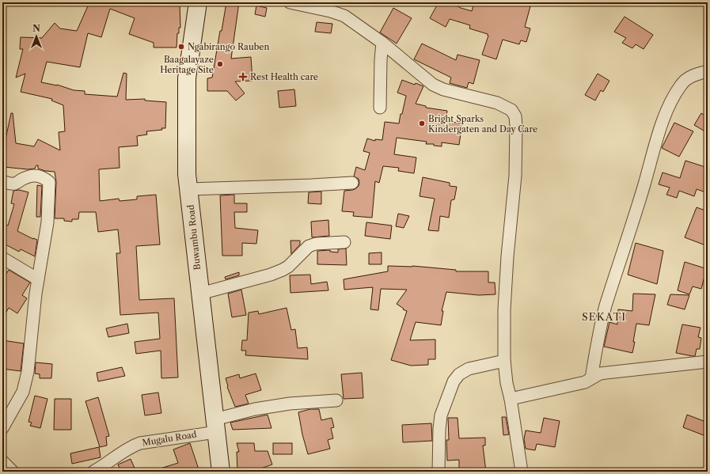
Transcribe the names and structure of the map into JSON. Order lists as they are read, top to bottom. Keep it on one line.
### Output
{"streets":{"street":["Buwambu Road","Mugalu Road"]},"crossings":[["Buwambu Road","Mugalu Road"]],"districts":["SEKATI"],"places":{"other":["Ngabirango Rauben","Baagalayaze Heritage Site","Bright Sparks Kindergaten and Day Care"],"health":["Rest Health care"]},"north":"top"}
